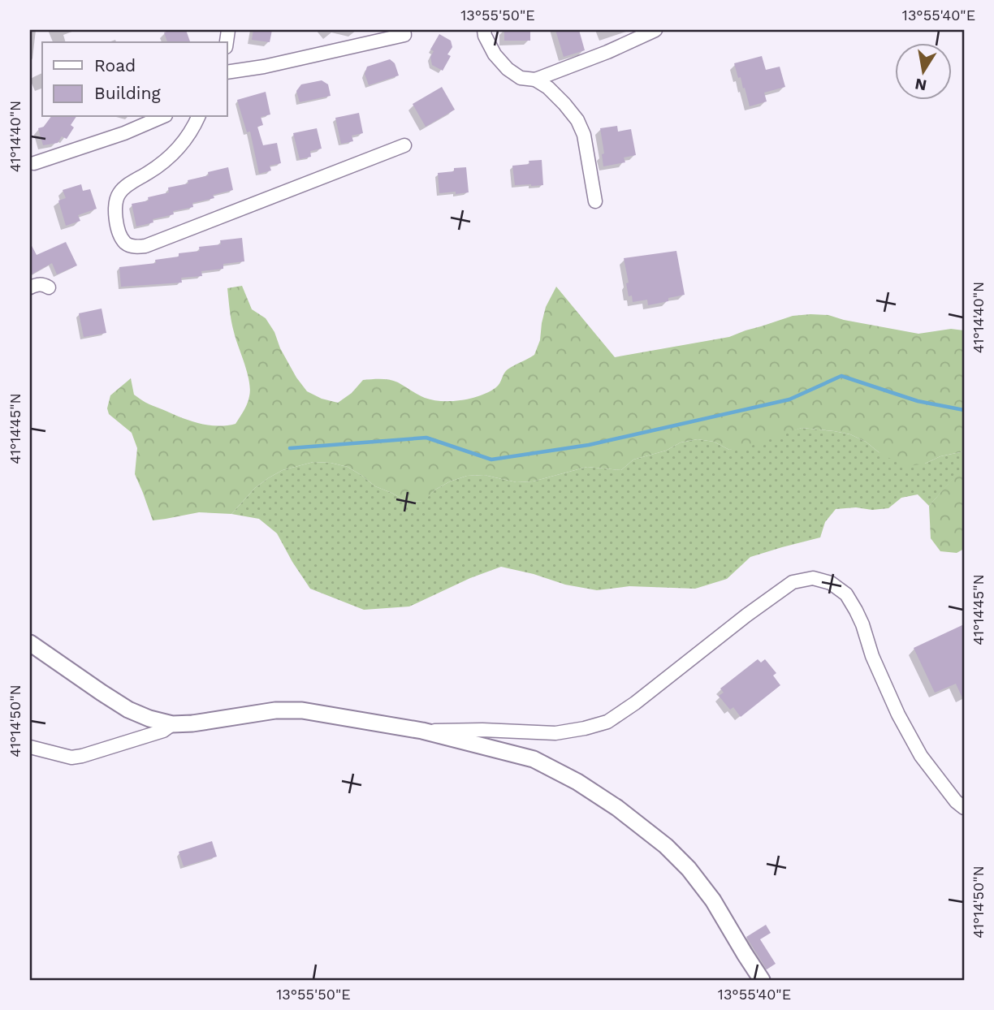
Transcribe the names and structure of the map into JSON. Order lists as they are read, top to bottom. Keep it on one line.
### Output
{"legend":["Road","Building"],"north":"bottom","coordinates":["13°55'50\"E","13°55'40\"E","41°14'40\"N","41°14'45\"N","41°14'50\"N"]}
